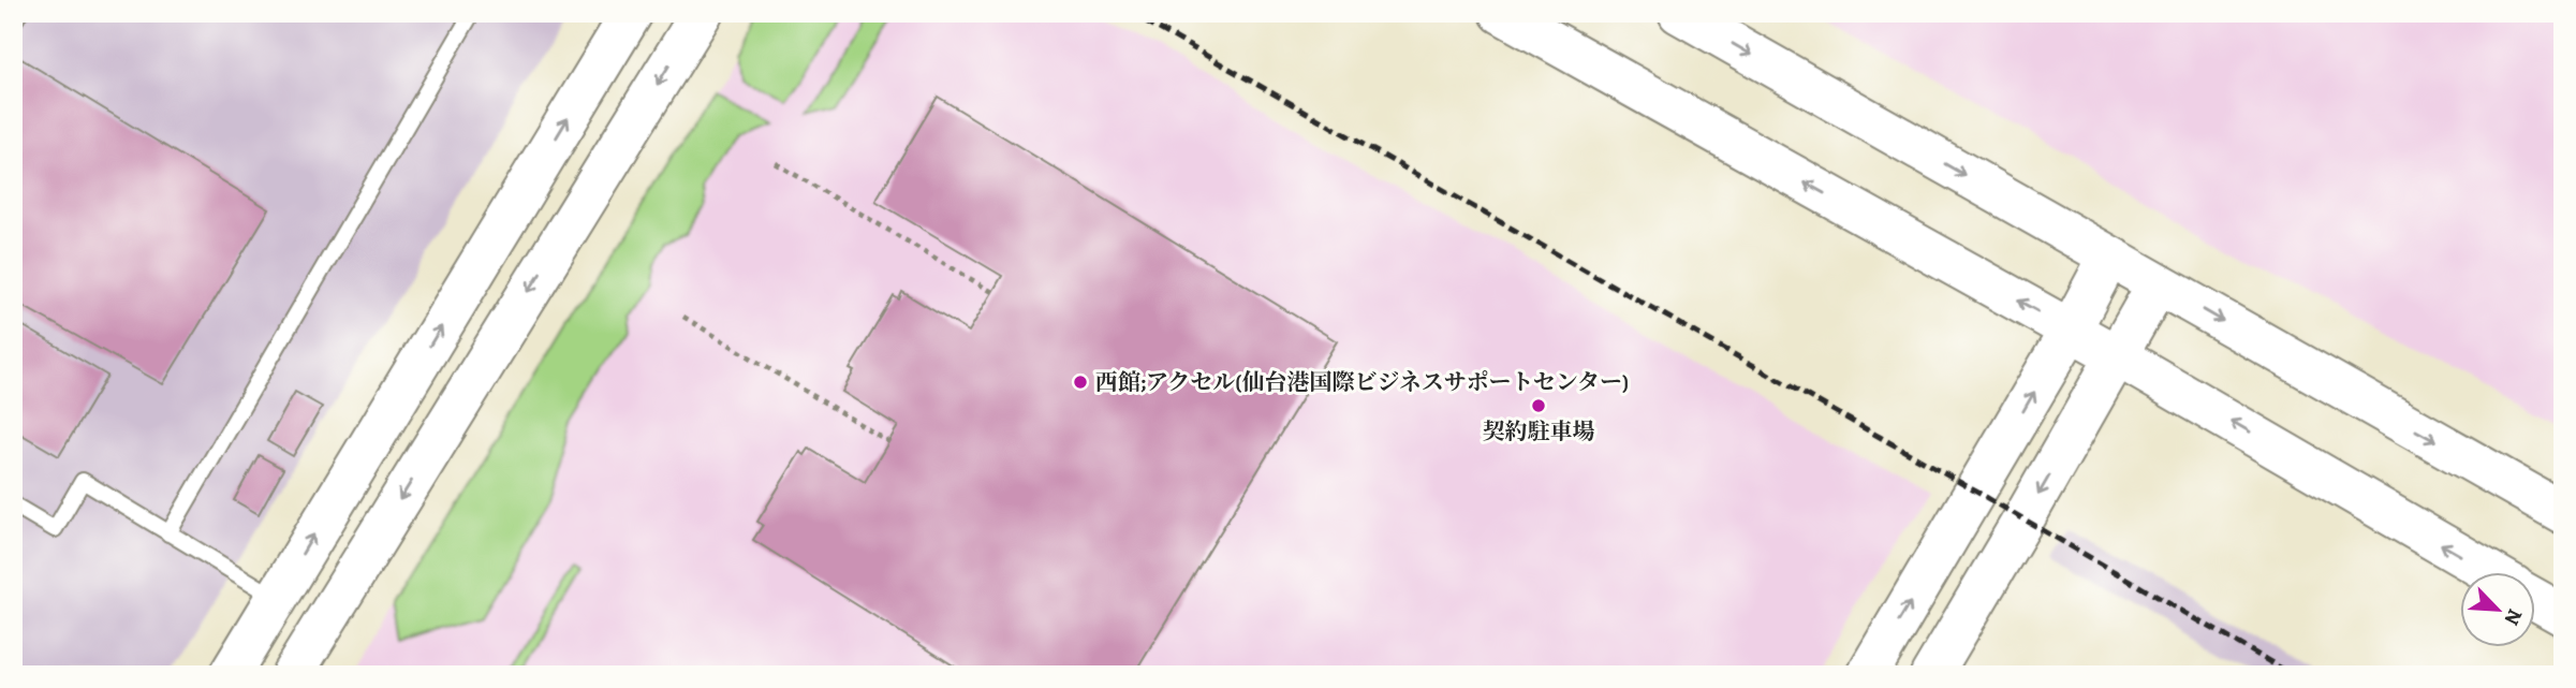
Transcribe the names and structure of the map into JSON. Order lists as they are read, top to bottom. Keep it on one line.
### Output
{"places":["西館;アクセル(仙台港国際ビジネスサポートセンター)","契約駐車場"],"north":"bottom right"}
